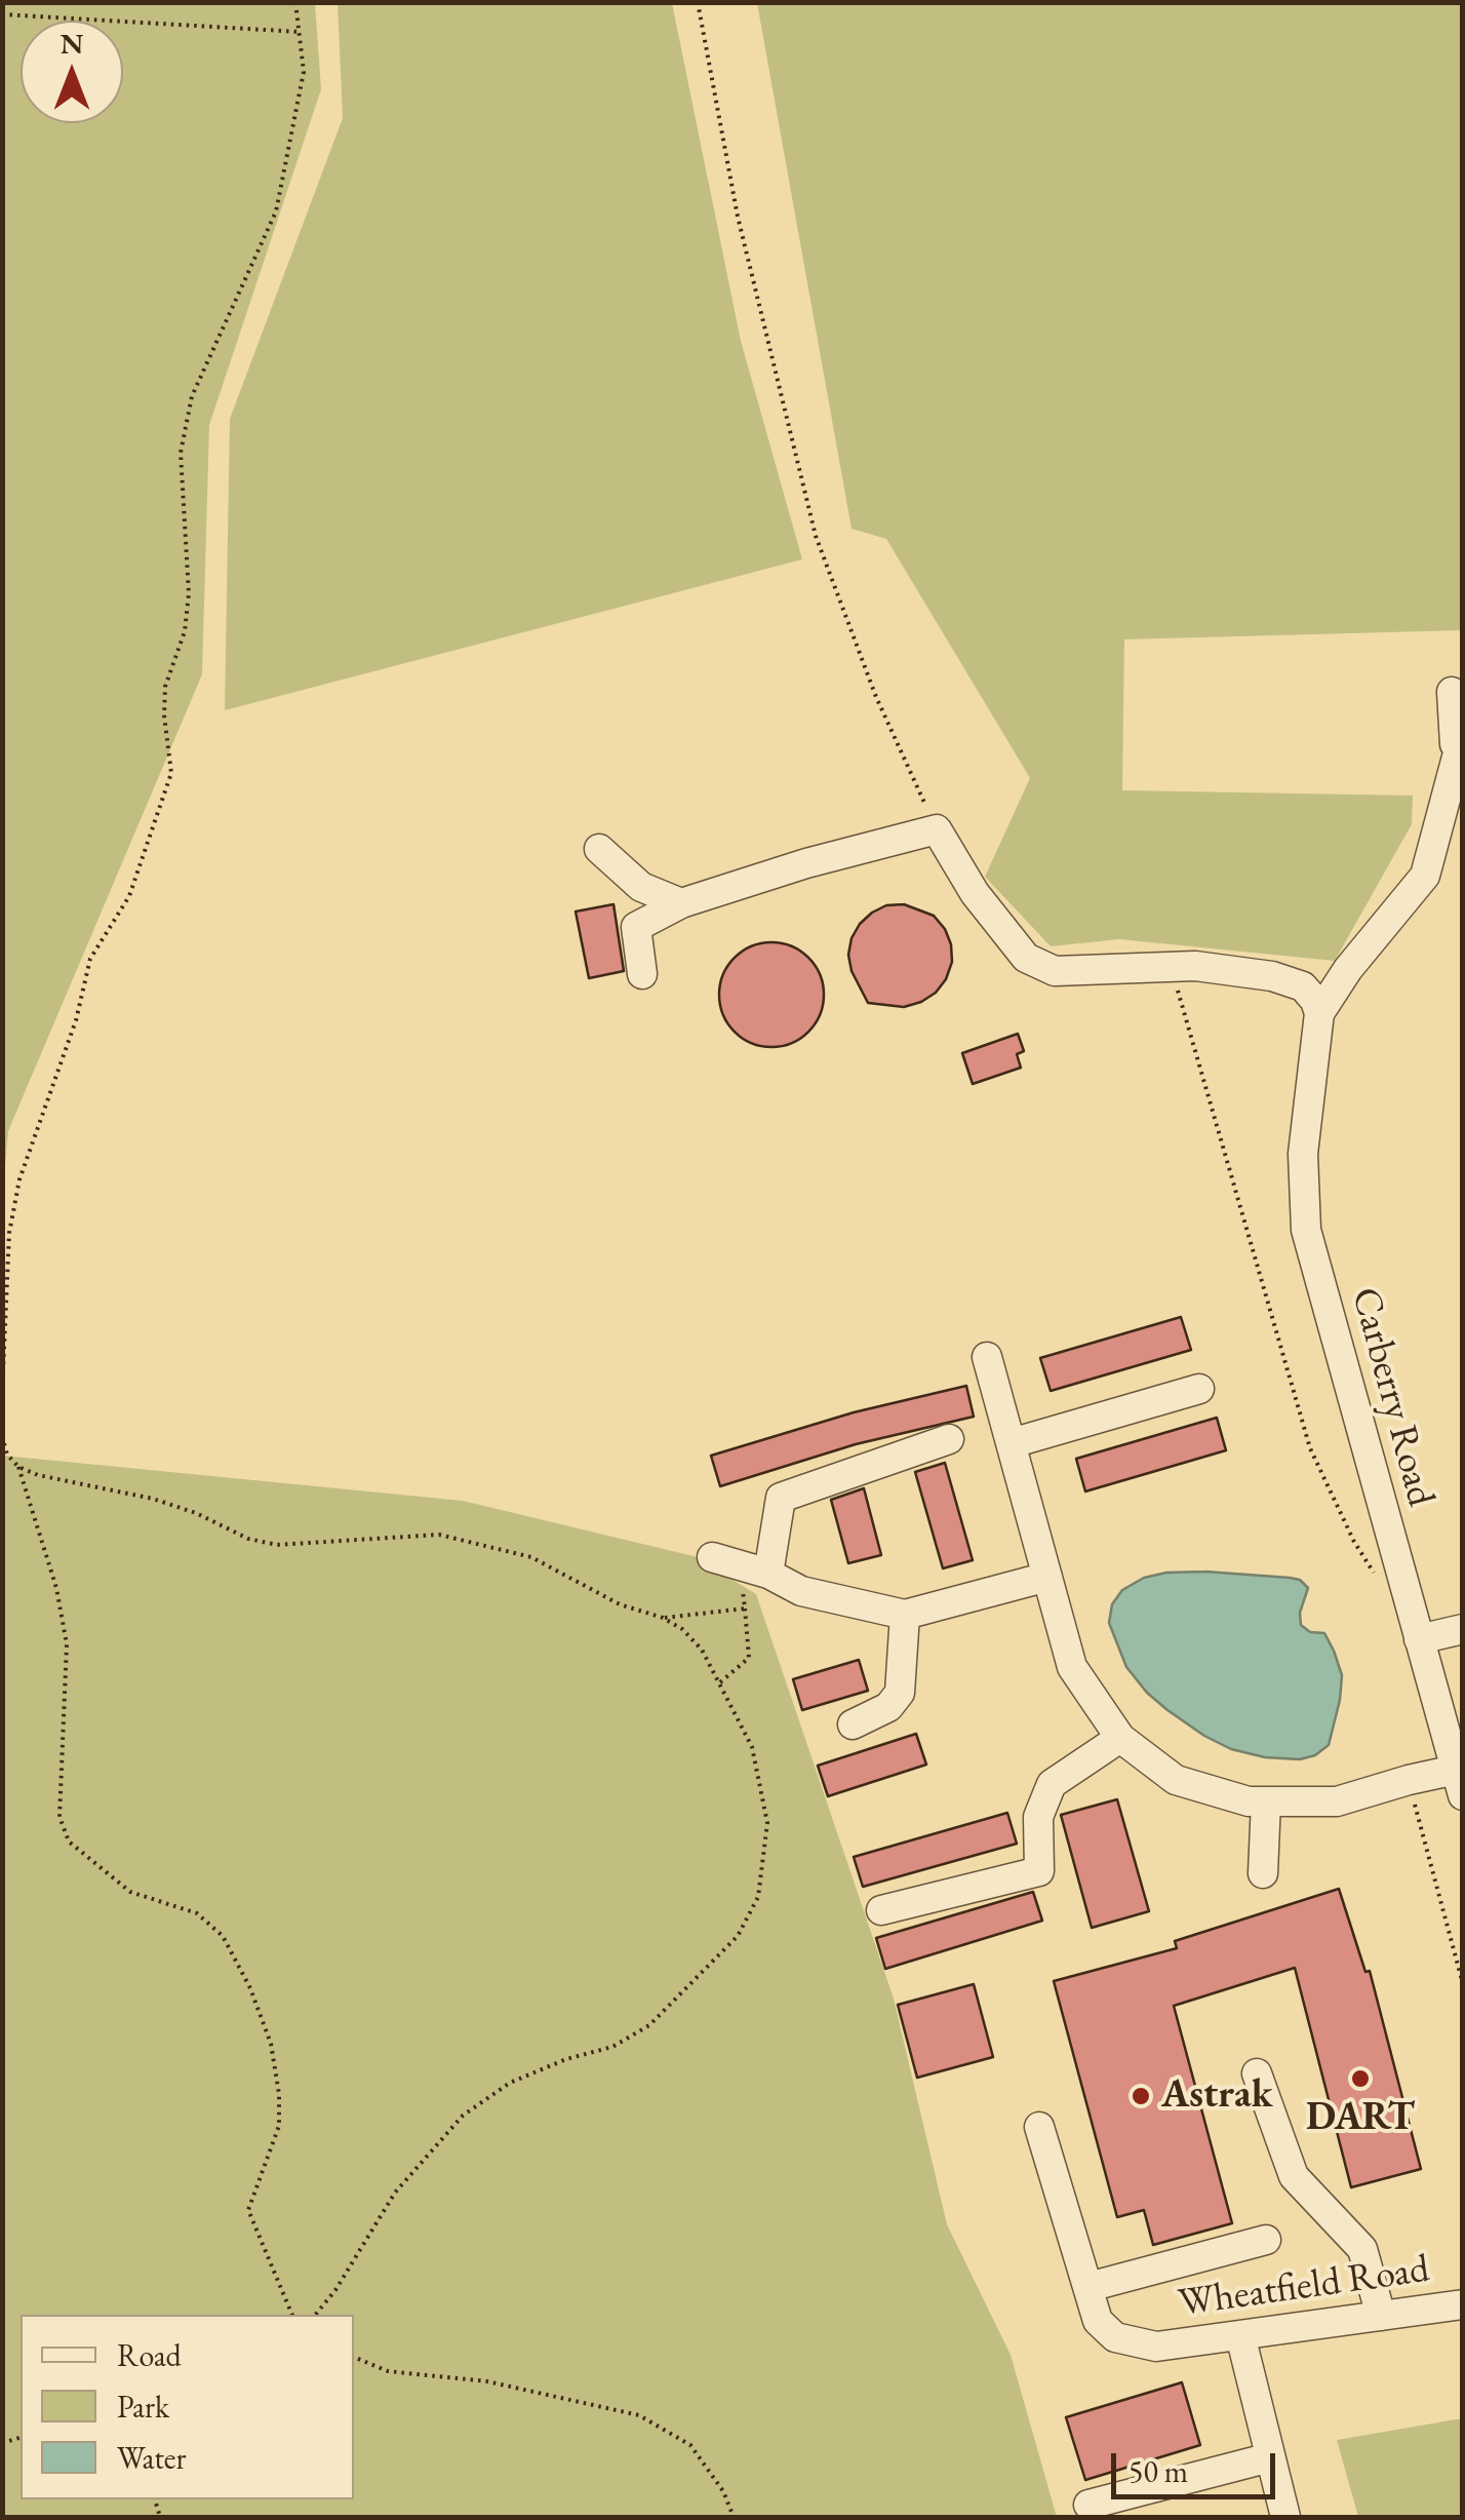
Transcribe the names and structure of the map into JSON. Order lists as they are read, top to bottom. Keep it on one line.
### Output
{"streets":{"street":["Carberry Road","Wheatfield Road"]},"places":["DART","Astrak"],"legend":["Road","Park","Water"],"scale_bar":"50 m","north":"top"}
